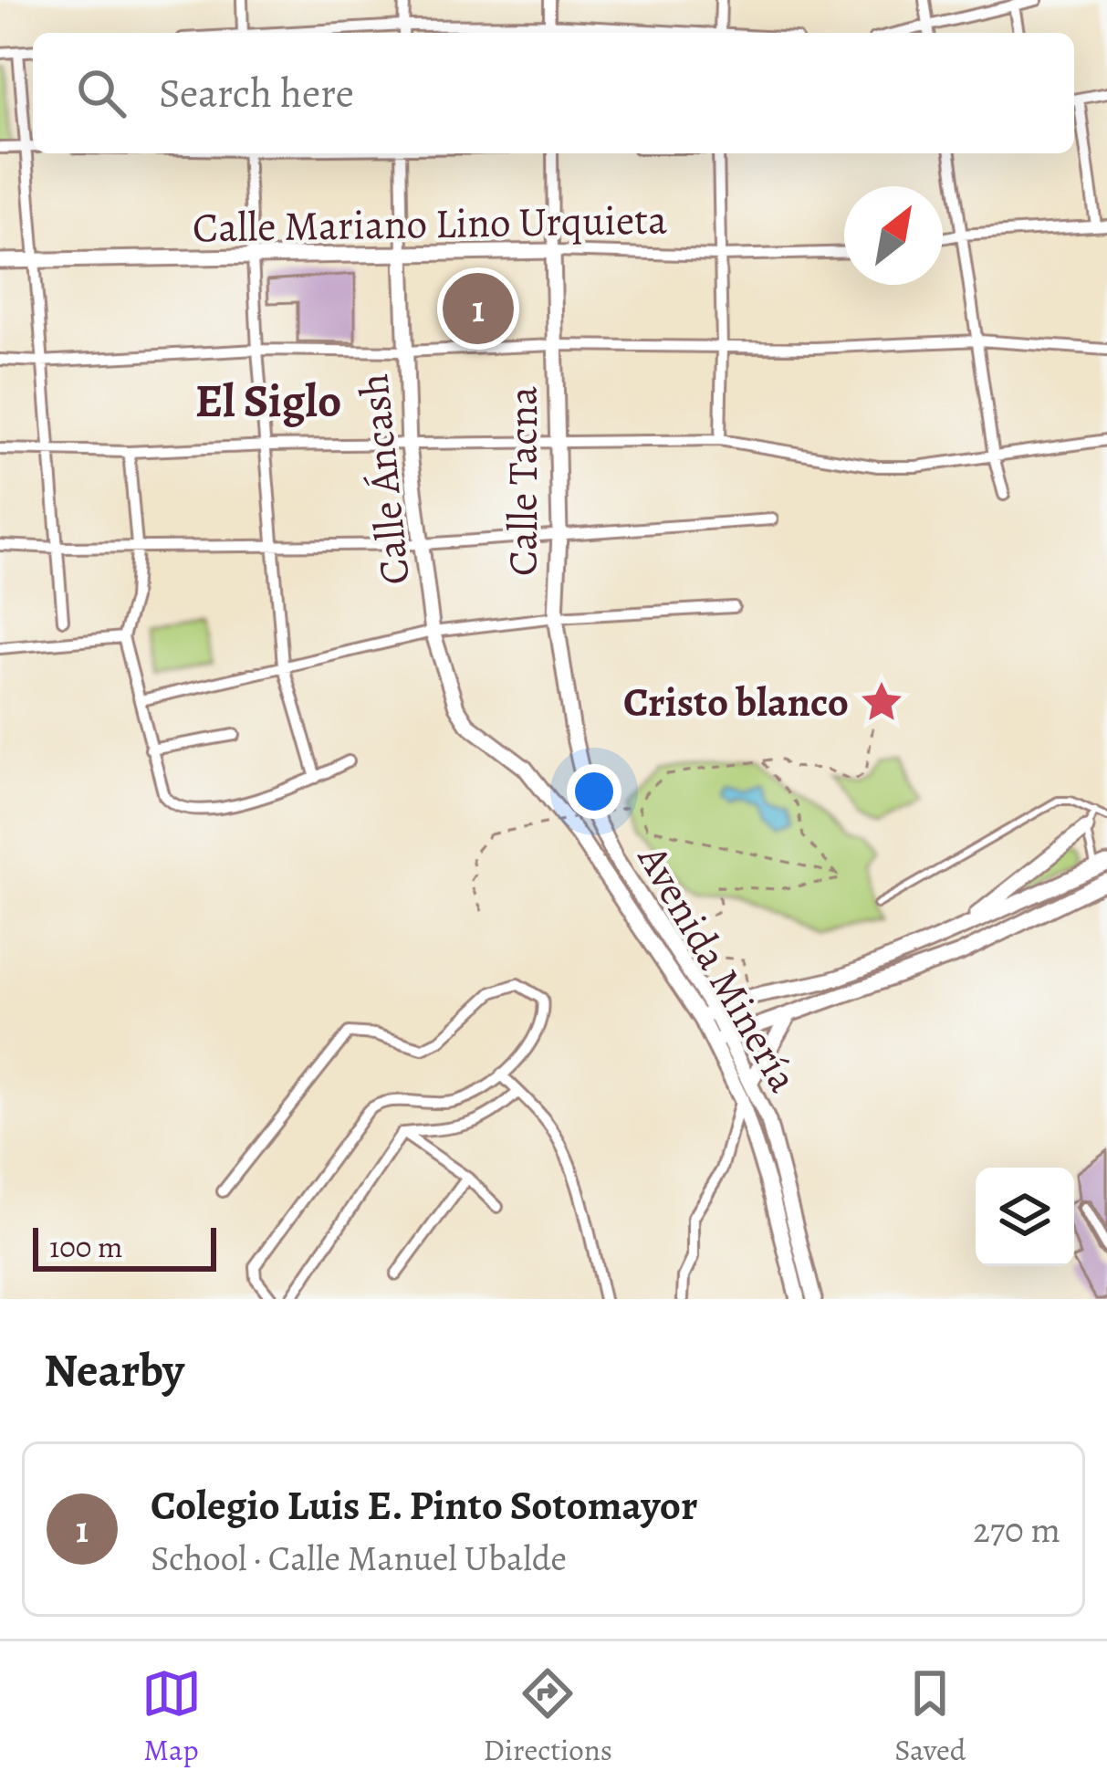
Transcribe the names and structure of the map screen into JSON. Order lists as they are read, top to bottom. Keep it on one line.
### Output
{"streets":{"main road":["Calle Mariano Lino Urquieta","Calle Áncash","Calle Tacna","Avenida Minería"]},"crossings":[["Calle Mariano Lino Urquieta","Calle Áncash"],["Calle Mariano Lino Urquieta","Calle Tacna"],["Calle Áncash","Avenida Minería"],["Calle Tacna","Avenida Minería"]],"districts":["El Siglo"],"places":{"place":["Cristo blanco"]},"scale_bar":"100 m","north":"top right","page":{"search":"Search here","pins":"1","scale":"100 m","heading":"Nearby","list":[{"mark":"1","name":"Colegio Luis E. Pinto Sotomayor","note":"School · Calle Manuel Ubalde","value":"270 m"}],"nav":["Map","Directions","Saved"]}}
